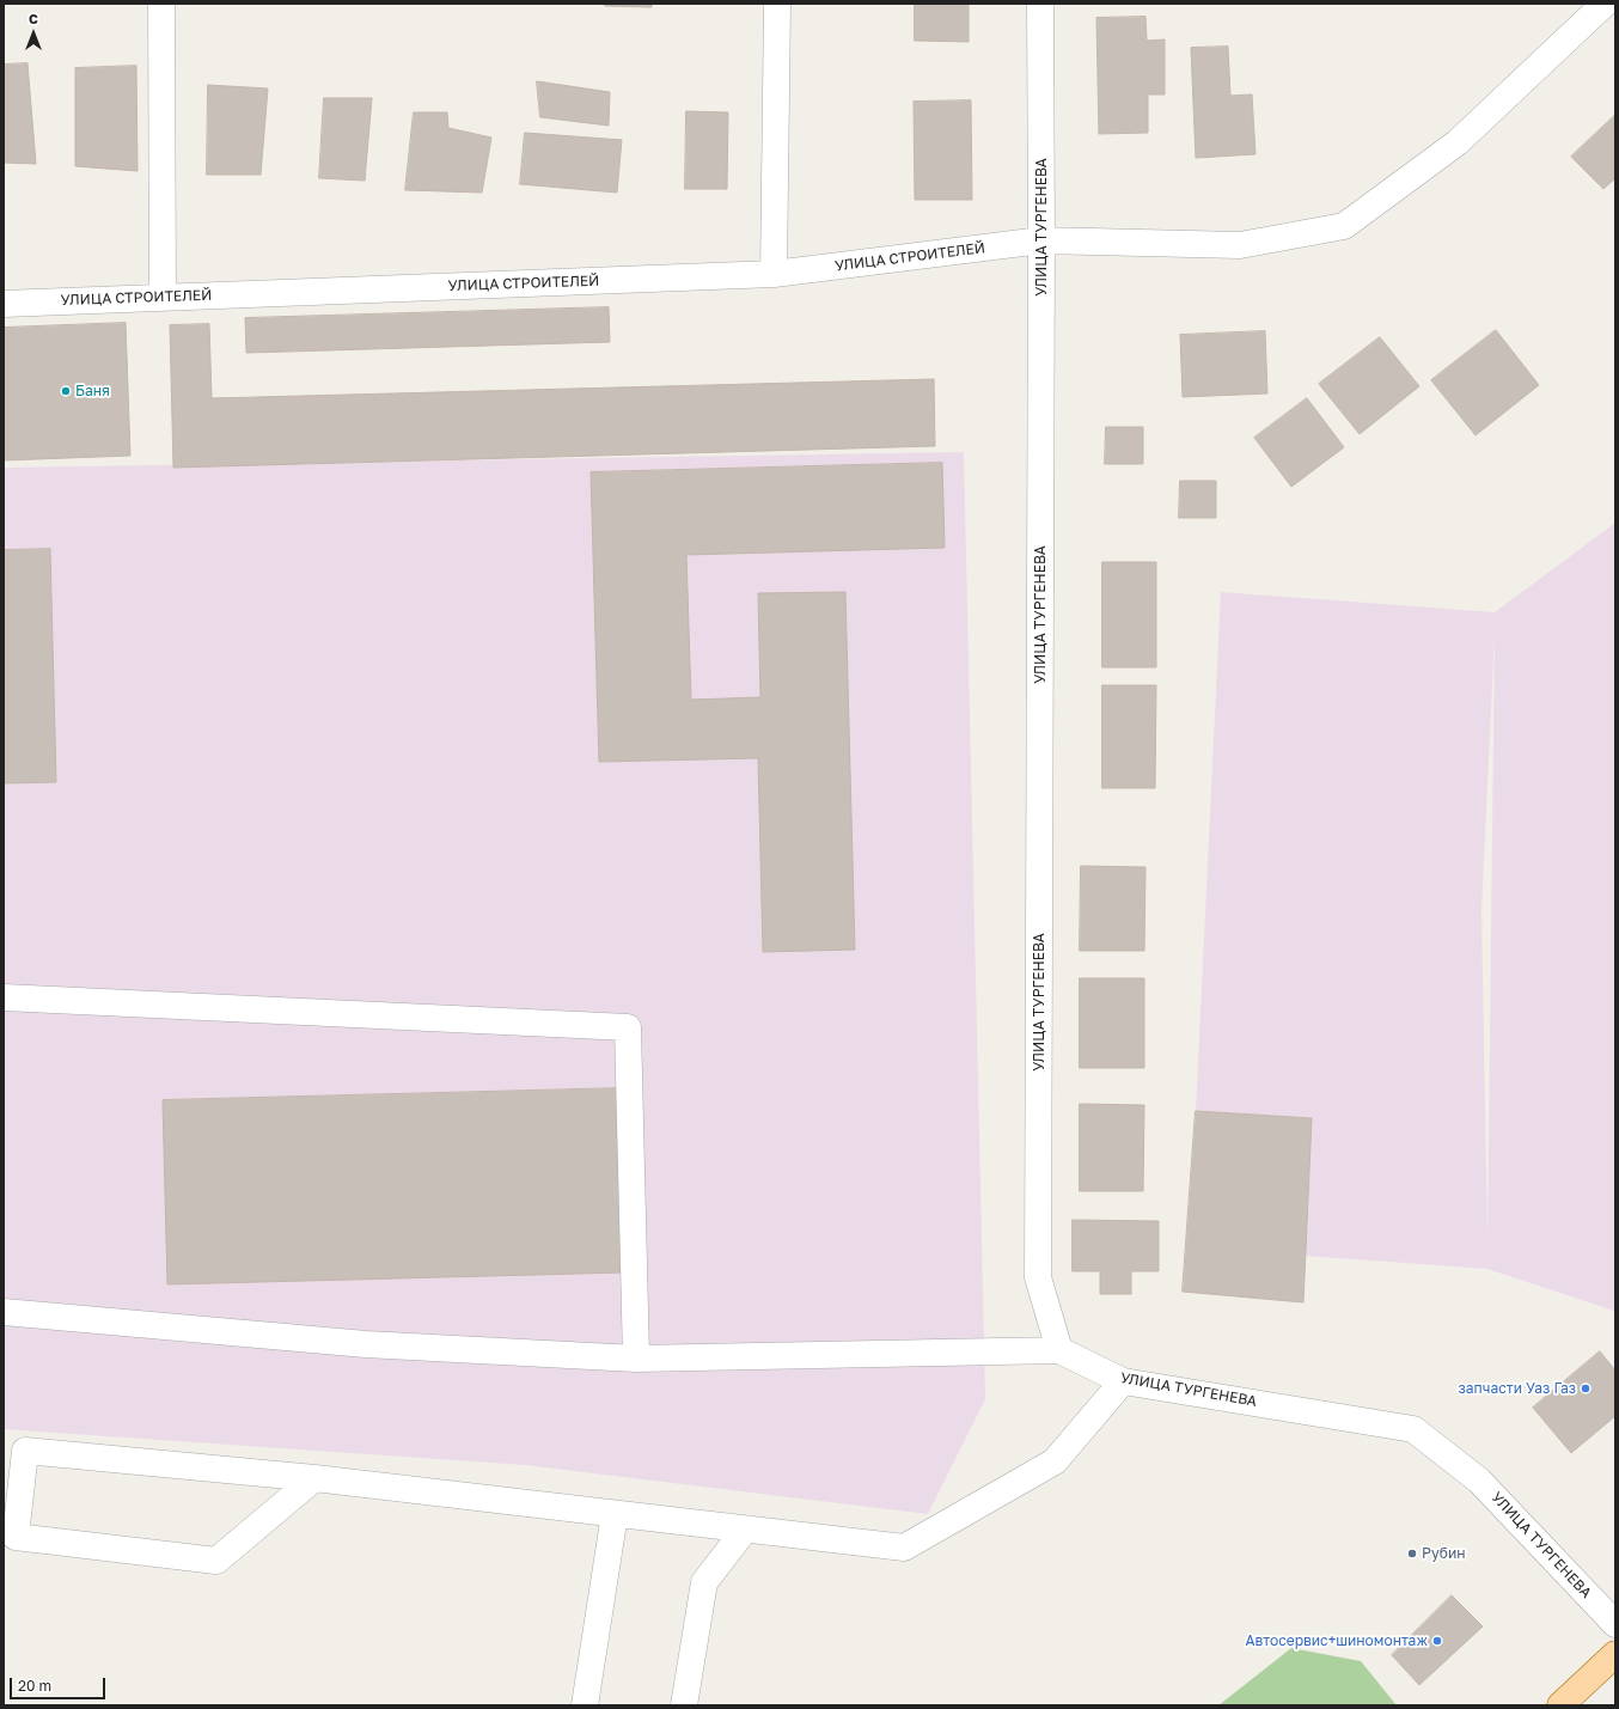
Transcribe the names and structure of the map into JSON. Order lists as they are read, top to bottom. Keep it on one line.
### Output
{"streets":{"street":["УЛИЦА ТУРГЕНЕВА","УЛИЦА СТРОИТЕЛЕЙ"]},"crossings":[["УЛИЦА ТУРГЕНЕВА","УЛИЦА СТРОИТЕЛЕЙ"]],"places":["Баня","запчасти Уаз Газ","Рубин","Автосервис+шиномонтаж"],"scale_bar":"20 m","north":"top"}
